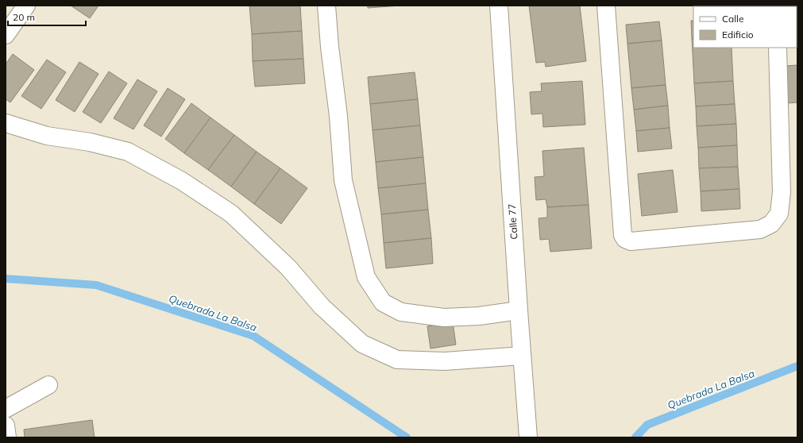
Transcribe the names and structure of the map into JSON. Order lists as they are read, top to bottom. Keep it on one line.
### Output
{"streets":{"street":["Calle 77"]},"water":["Quebrada La Balsa"],"legend":["Calle","Edificio"],"scale_bar":"20 m"}
